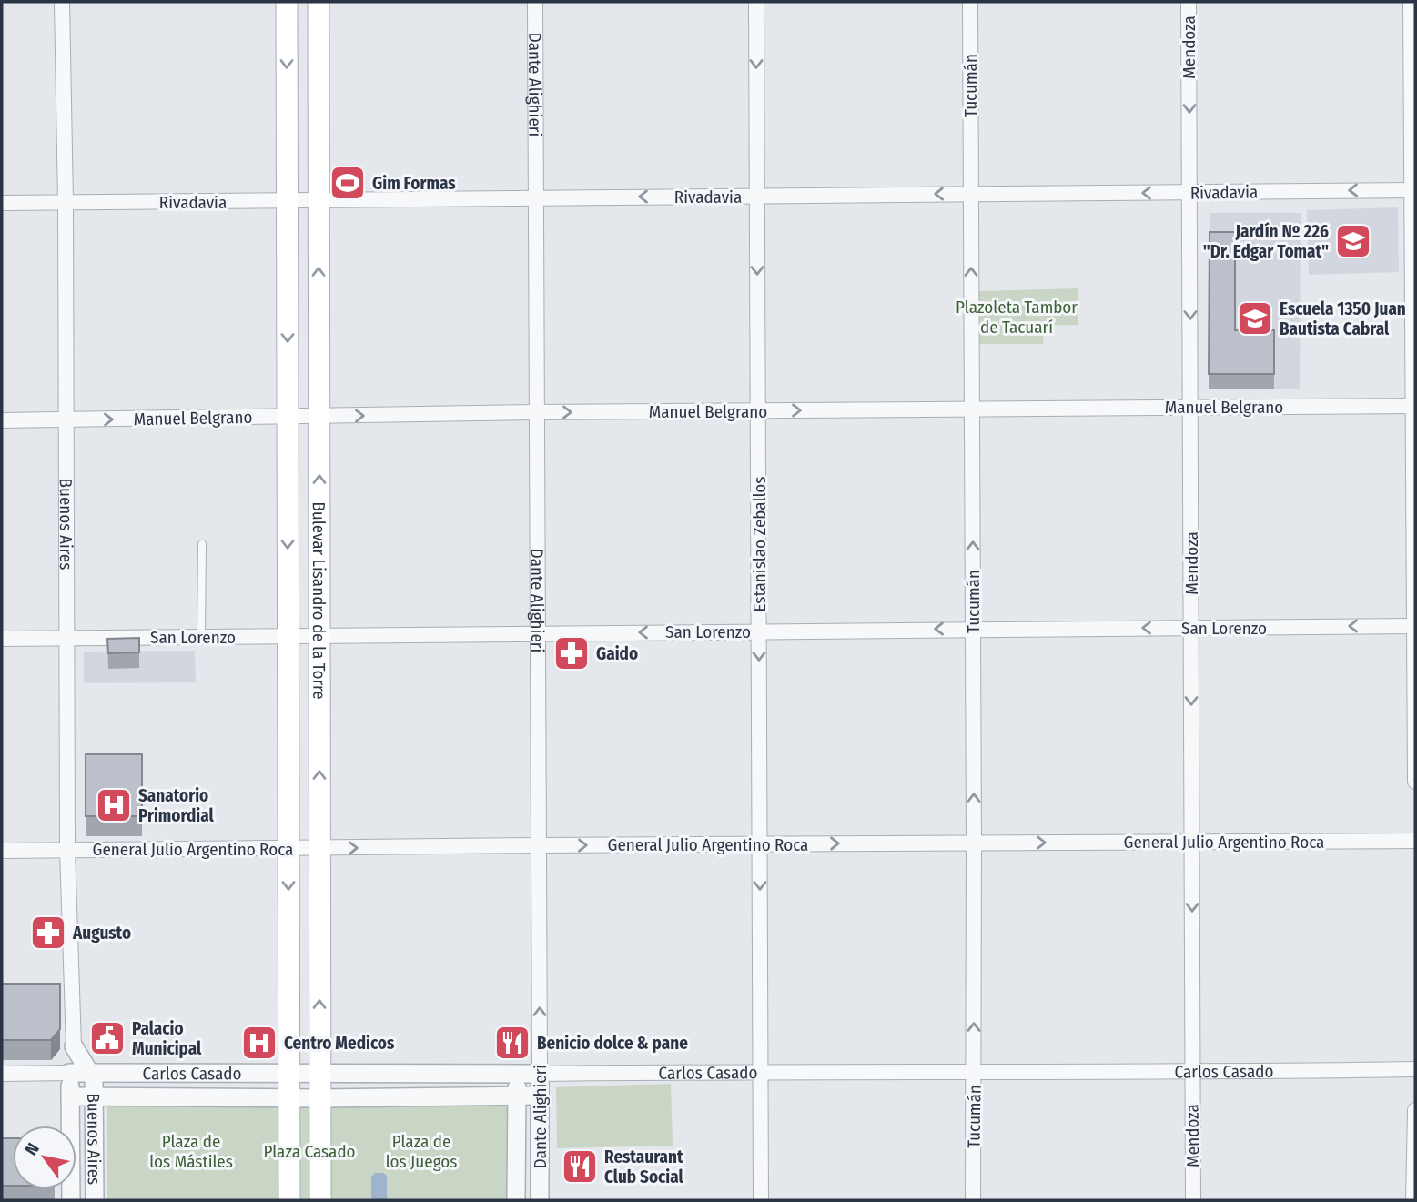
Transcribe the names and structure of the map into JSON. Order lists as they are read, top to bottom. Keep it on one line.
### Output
{"streets":{"main road":["Bulevar Lisandro de la Torre"],"street":["Mendoza","Dante Alighieri","Tucumán","Rivadavia","Manuel Belgrano","Buenos Aires","Estanislao Zeballos","San Lorenzo","General Julio Argentino Roca","Carlos Casado"]},"crossings":[["Mendoza","Rivadavia"],["Mendoza","Manuel Belgrano"],["Mendoza","San Lorenzo"],["Mendoza","General Julio Argentino Roca"],["Mendoza","Carlos Casado"],["Dante Alighieri","Rivadavia"],["Dante Alighieri","Manuel Belgrano"],["Dante Alighieri","San Lorenzo"],["Dante Alighieri","General Julio Argentino Roca"],["Dante Alighieri","Carlos Casado"],["Tucumán","Rivadavia"],["Tucumán","Manuel Belgrano"],["Tucumán","San Lorenzo"],["Tucumán","General Julio Argentino Roca"],["Tucumán","Carlos Casado"],["Rivadavia","Buenos Aires"],["Rivadavia","Estanislao Zeballos"],["Rivadavia","Bulevar Lisandro de la Torre"],["Manuel Belgrano","Buenos Aires"],["Manuel Belgrano","Estanislao Zeballos"],["Manuel Belgrano","Bulevar Lisandro de la Torre"],["Buenos Aires","San Lorenzo"],["Buenos Aires","General Julio Argentino Roca"],["Buenos Aires","Carlos Casado"],["Estanislao Zeballos","San Lorenzo"],["Estanislao Zeballos","General Julio Argentino Roca"],["Estanislao Zeballos","Carlos Casado"],["Bulevar Lisandro de la Torre","San Lorenzo"],["Bulevar Lisandro de la Torre","General Julio Argentino Roca"],["Bulevar Lisandro de la Torre","Carlos Casado"]],"one_way":["Mendoza","Tucumán","Rivadavia","Manuel Belgrano","Estanislao Zeballos","San Lorenzo","General Julio Argentino Roca"],"parks":["Plazoleta Tambor de Tacuarí","Plaza de los Mástiles","Plaza de los Juegos","Plaza Casado"],"places":{"sports":["Gim Formas"],"school or university":["Jardín Nº 226 \"Dr. Edgar Tomat\"","Escuela 1350 Juan Bautista Cabral"],"pharmacy":["Gaido","Augusto"],"hospital":["Sanatorio Primordial","Centro Medicos"],"public building":["Palacio Municipal"],"restaurant":["Benicio dolce & pane","Restaurant Club Social"]},"north":"top left"}
